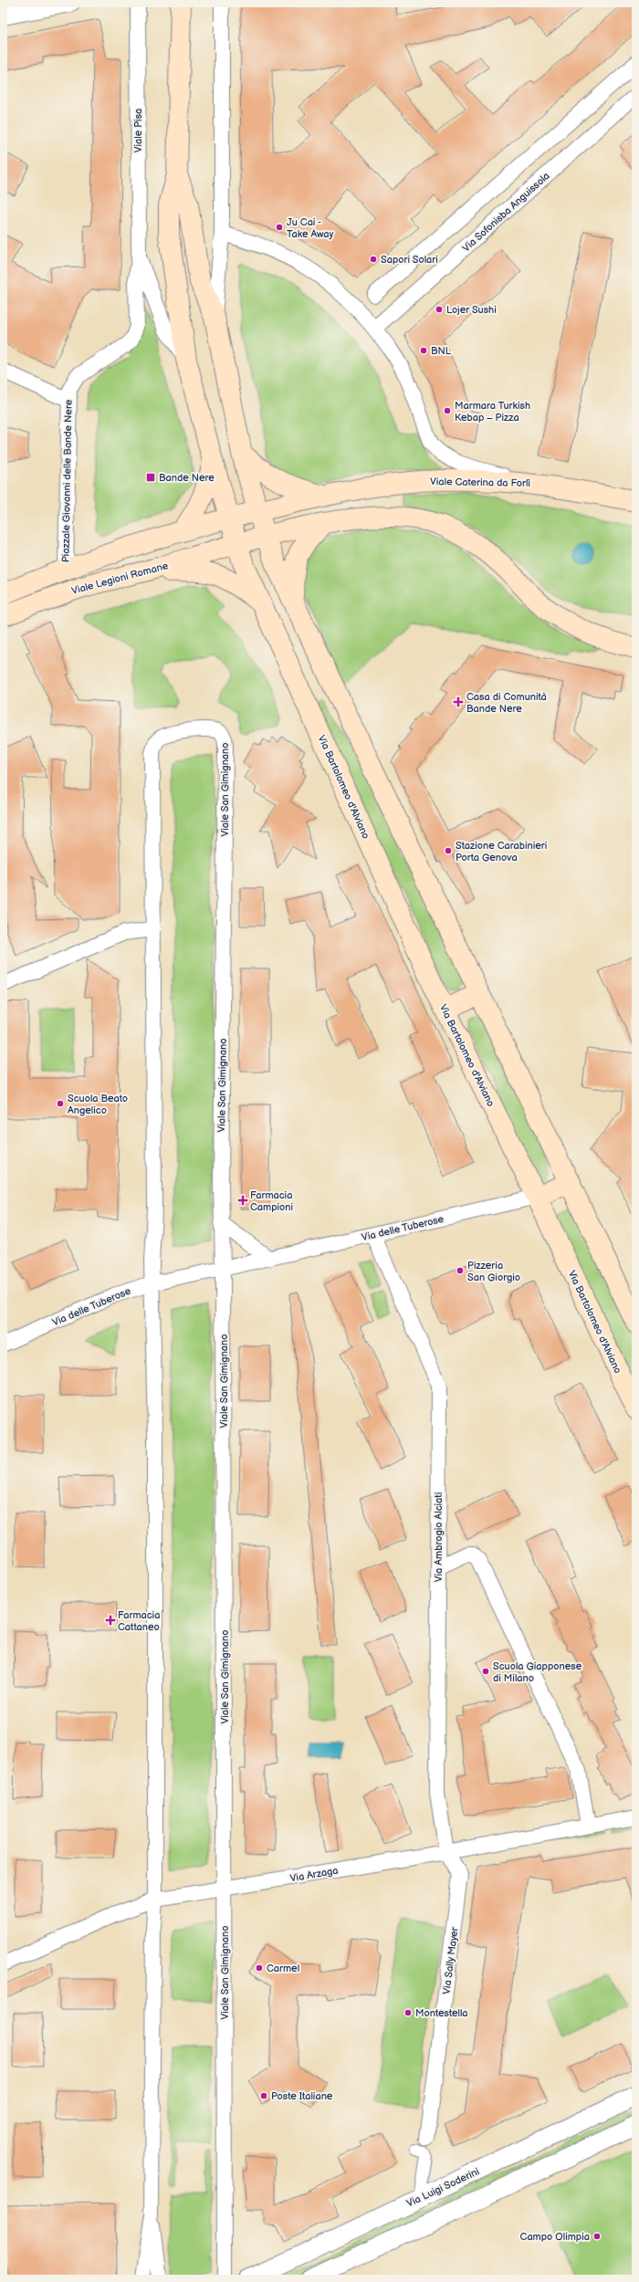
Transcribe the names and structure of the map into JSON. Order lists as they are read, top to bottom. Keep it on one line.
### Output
{"streets":{"main road":["Piazzale Giovanni delle Bande Nere","Viale Caterina da Forlì","Viale Legioni Romane","Via Bartolomeo d'Alviano"],"street":["Viale Pisa","Via Sofonisba Anguissola","Viale San Gimignano","Via delle Tuberose","Via Ambrogio Alciati","Via Arzaga","Via Sally Mayer","Via Luigi Soderini"]},"crossings":[["Viale Pisa","Piazzale Giovanni delle Bande Nere"],["Piazzale Giovanni delle Bande Nere","Viale Caterina da Forlì"],["Via Bartolomeo d'Alviano","Via delle Tuberose"],["Viale San Gimignano","Via delle Tuberose"],["Viale San Gimignano","Via Arzaga"],["Via delle Tuberose","Via Ambrogio Alciati"],["Via Ambrogio Alciati","Via Arzaga"],["Via Ambrogio Alciati","Via Sally Mayer"],["Via Arzaga","Via Sally Mayer"]],"places":{"other":["Ju Cai - Take Away","Sapori Solari","Lojer Sushi","BNL","Marmara Turkish Kebap – Pizza","Stazione Carabinieri Porta Genova","Scuola Beato Angelico","Pizzeria San Giorgio","Scuola Giapponese di Milano","Carmel","Montestella","Poste Italiane","Campo Olimpia"],"transit":["Bande Nere"],"health":["Casa di Comunità Bande Nere","Farmacia Campioni","Farmacia Cattaneo"]}}
